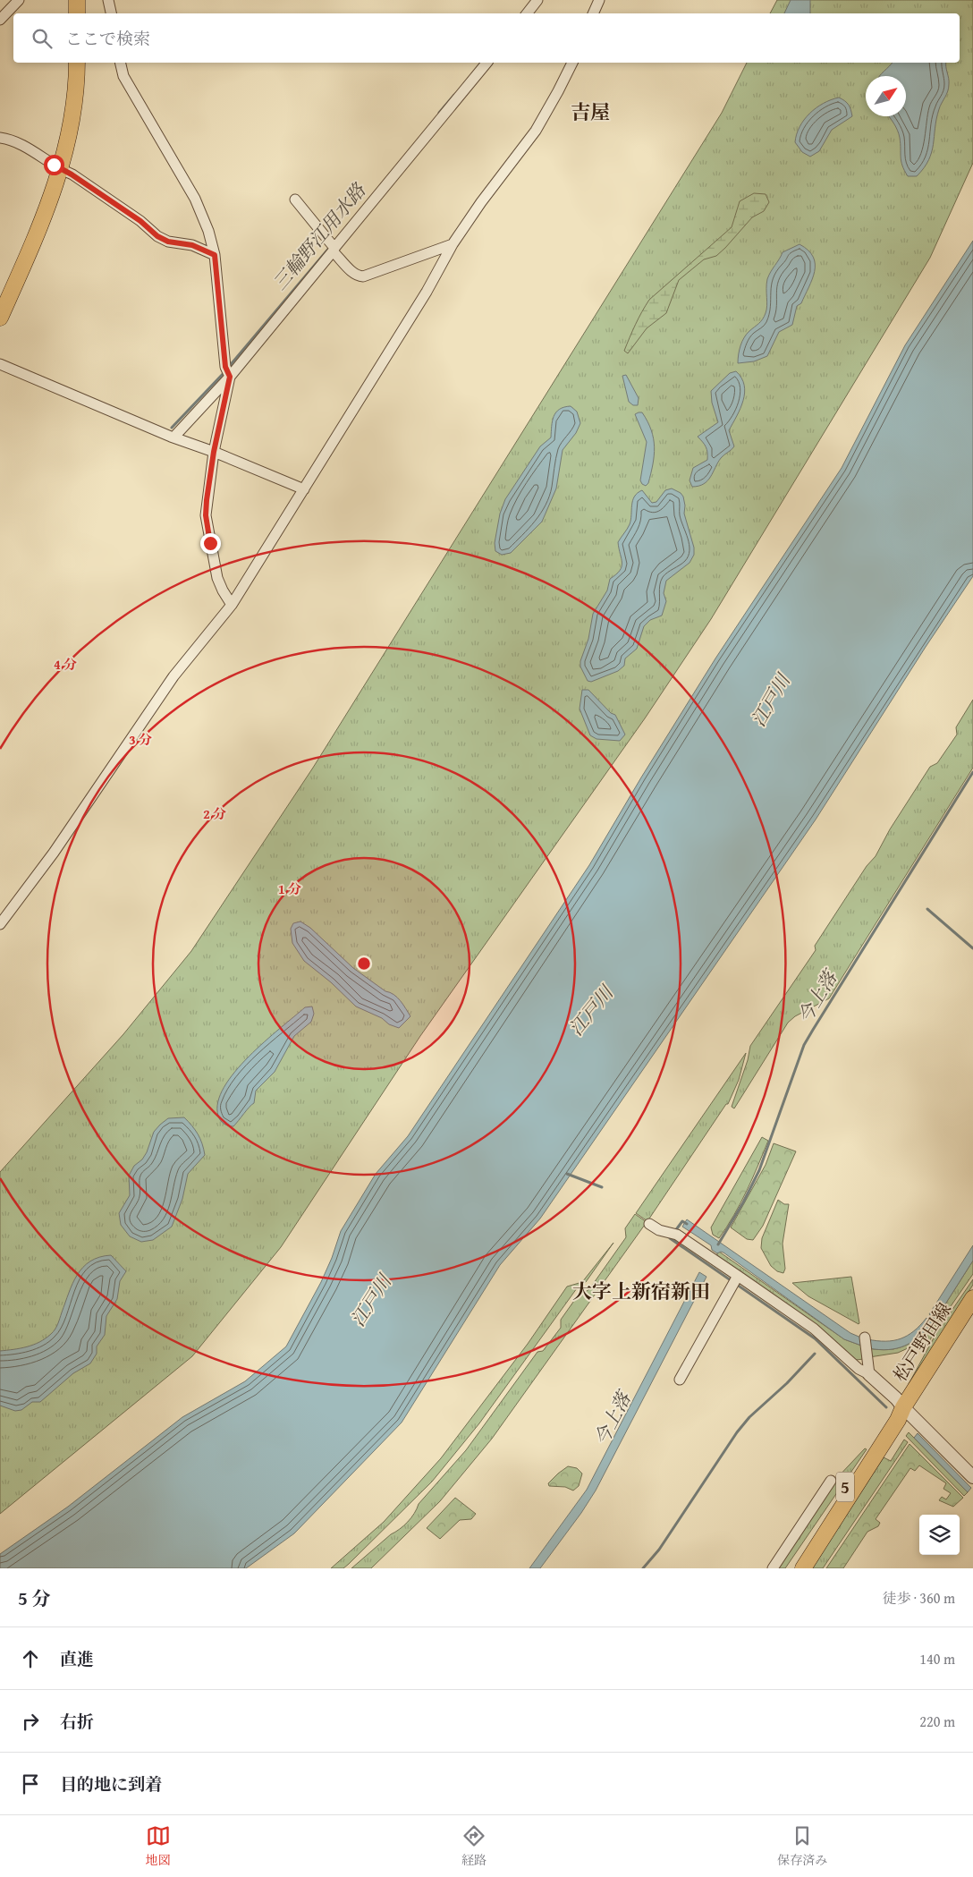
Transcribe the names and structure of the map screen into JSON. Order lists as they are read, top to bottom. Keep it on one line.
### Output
{"streets":{"main road":["松戸野田線","5"]},"districts":["吉屋","大字上新宿新田"],"water":["三輪野江用水路","江戸川","今上落"],"north":"top right","page":{"search":"ここで検索","heading":["5 分","徒歩 · 360 m"],"list":[["直進","140 m"],["右折","220 m"],"目的地に到着"],"nav":["地図","経路","保存済み"]},"rings":["4 分","3 分","2 分","1 分"]}
